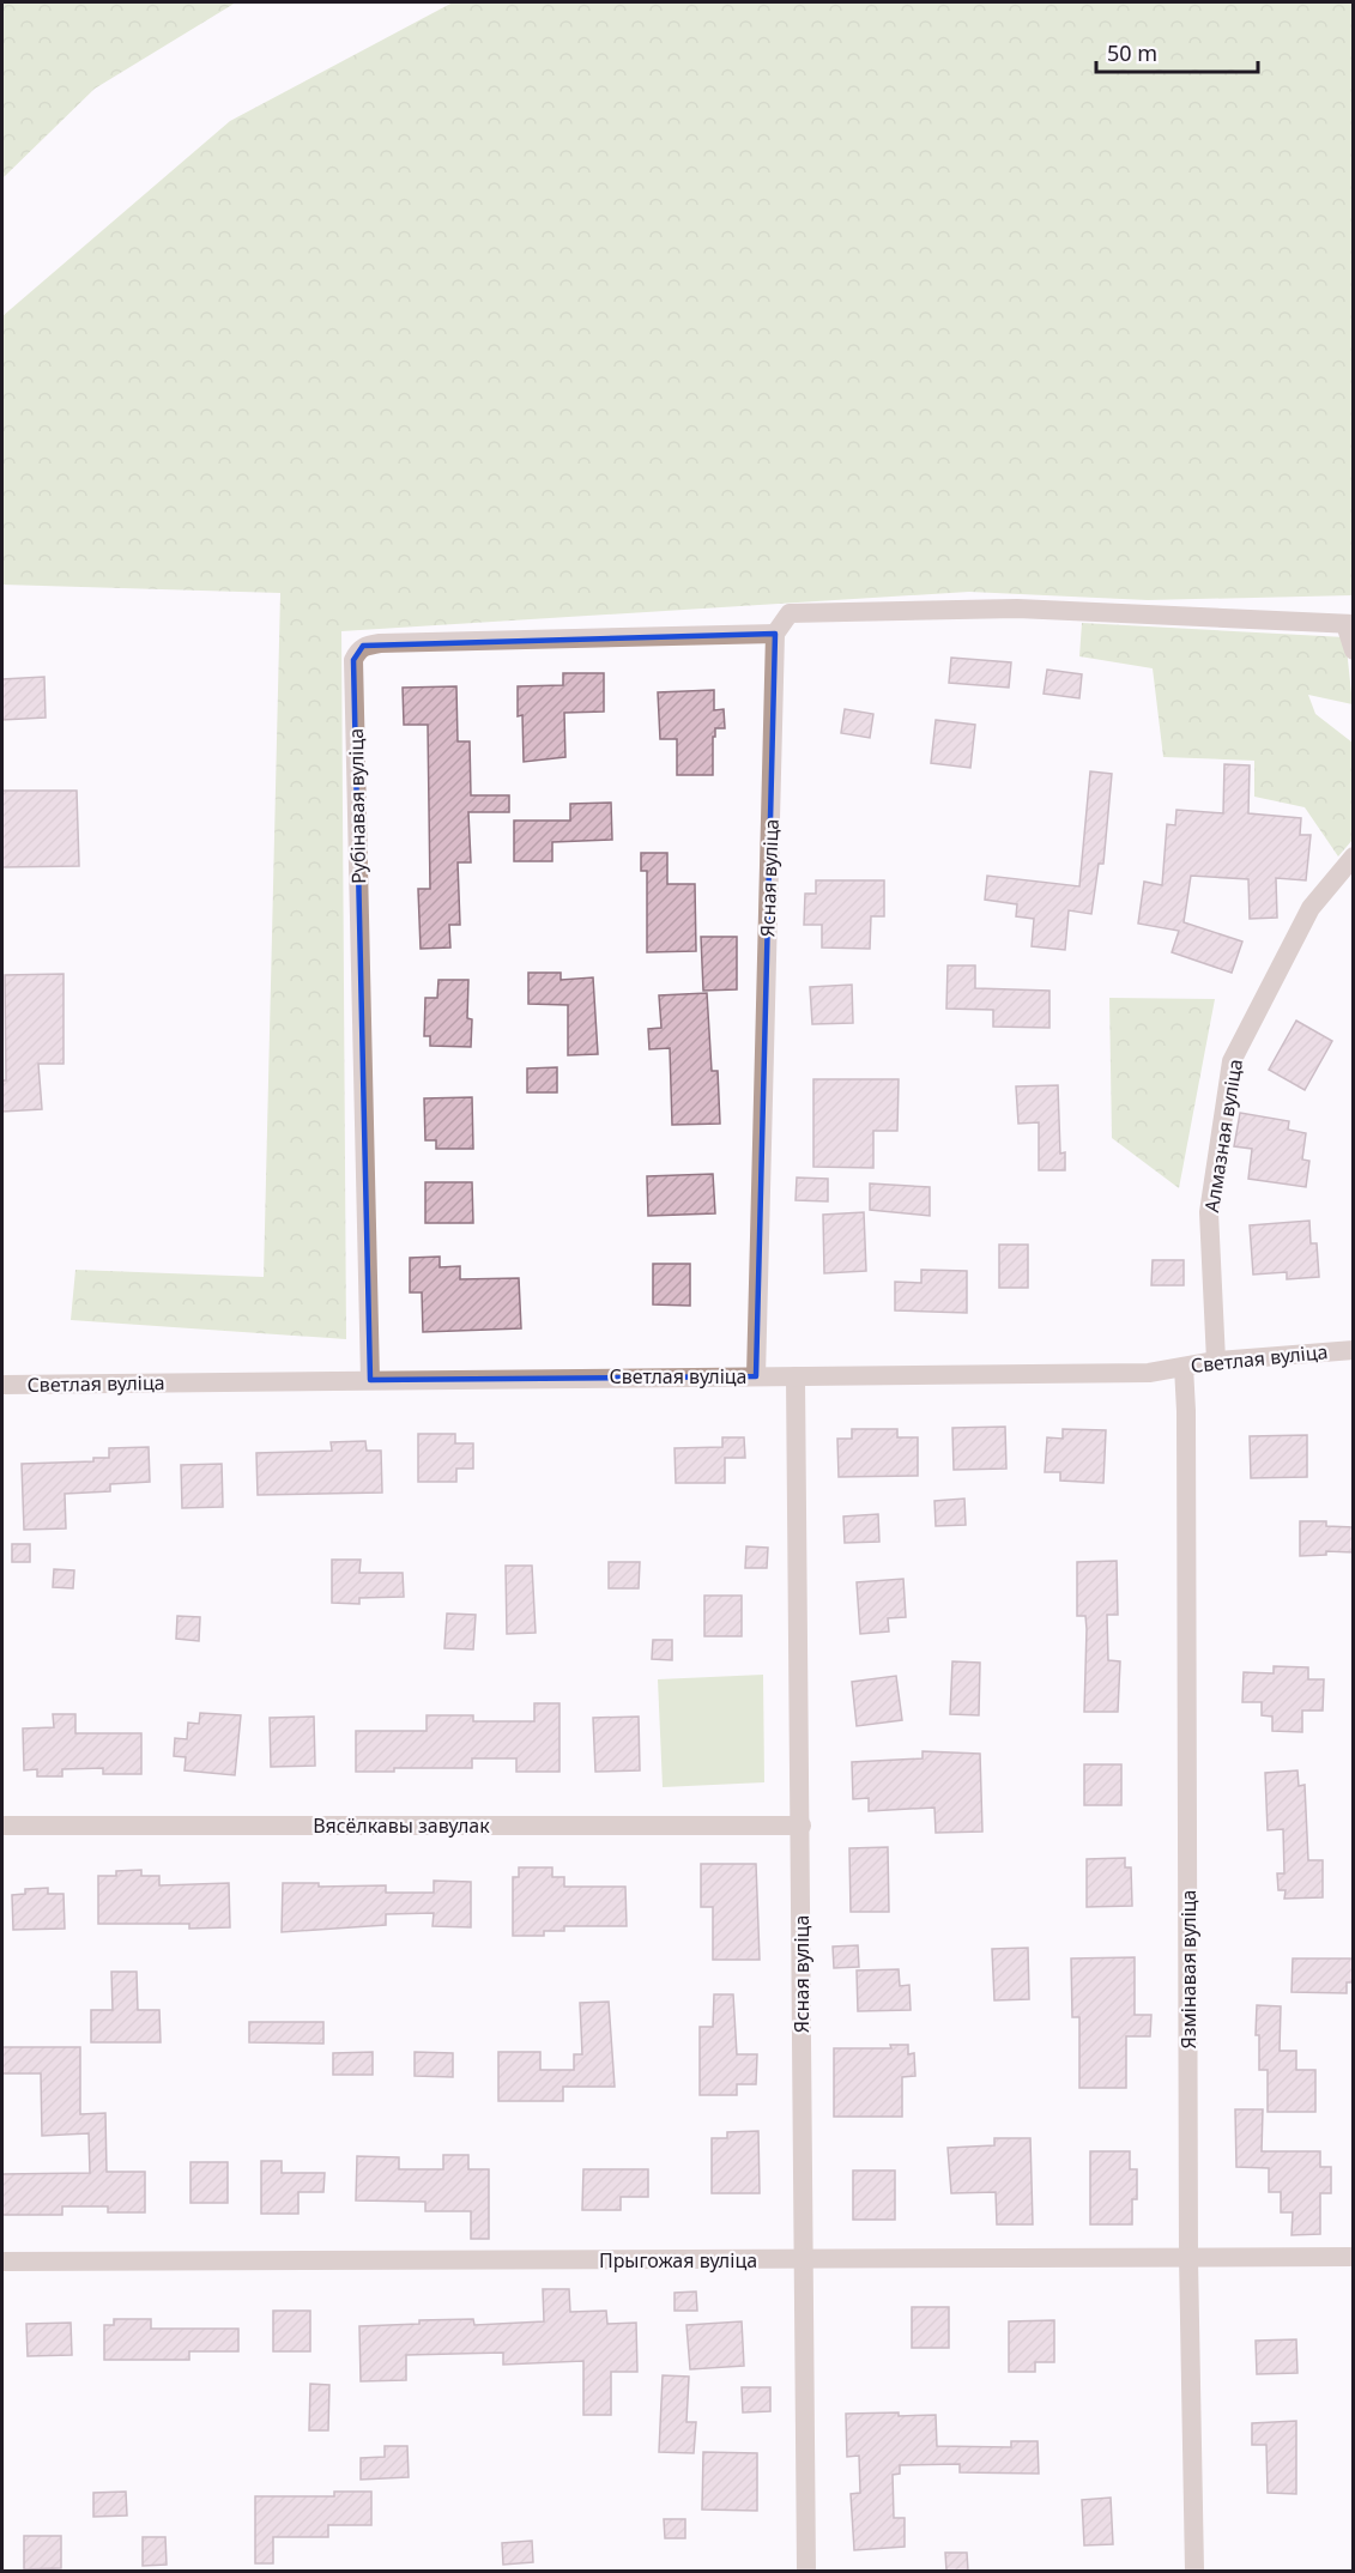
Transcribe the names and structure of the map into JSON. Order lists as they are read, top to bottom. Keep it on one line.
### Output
{"streets":{"street":["Рубінавая вуліца","Ясная вуліца","Алмазная вуліца","Светлая вуліца","Вясёлкавы завулак","Язмінавая вуліца","Прыгожая вуліца"]},"crossings":[["Рубінавая вуліца","Ясная вуліца"],["Рубінавая вуліца","Светлая вуліца"],["Ясная вуліца","Светлая вуліца"],["Ясная вуліца","Вясёлкавы завулак"],["Ясная вуліца","Прыгожая вуліца"],["Алмазная вуліца","Светлая вуліца"],["Светлая вуліца","Язмінавая вуліца"],["Язмінавая вуліца","Прыгожая вуліца"]],"scale_bar":"50 m"}
